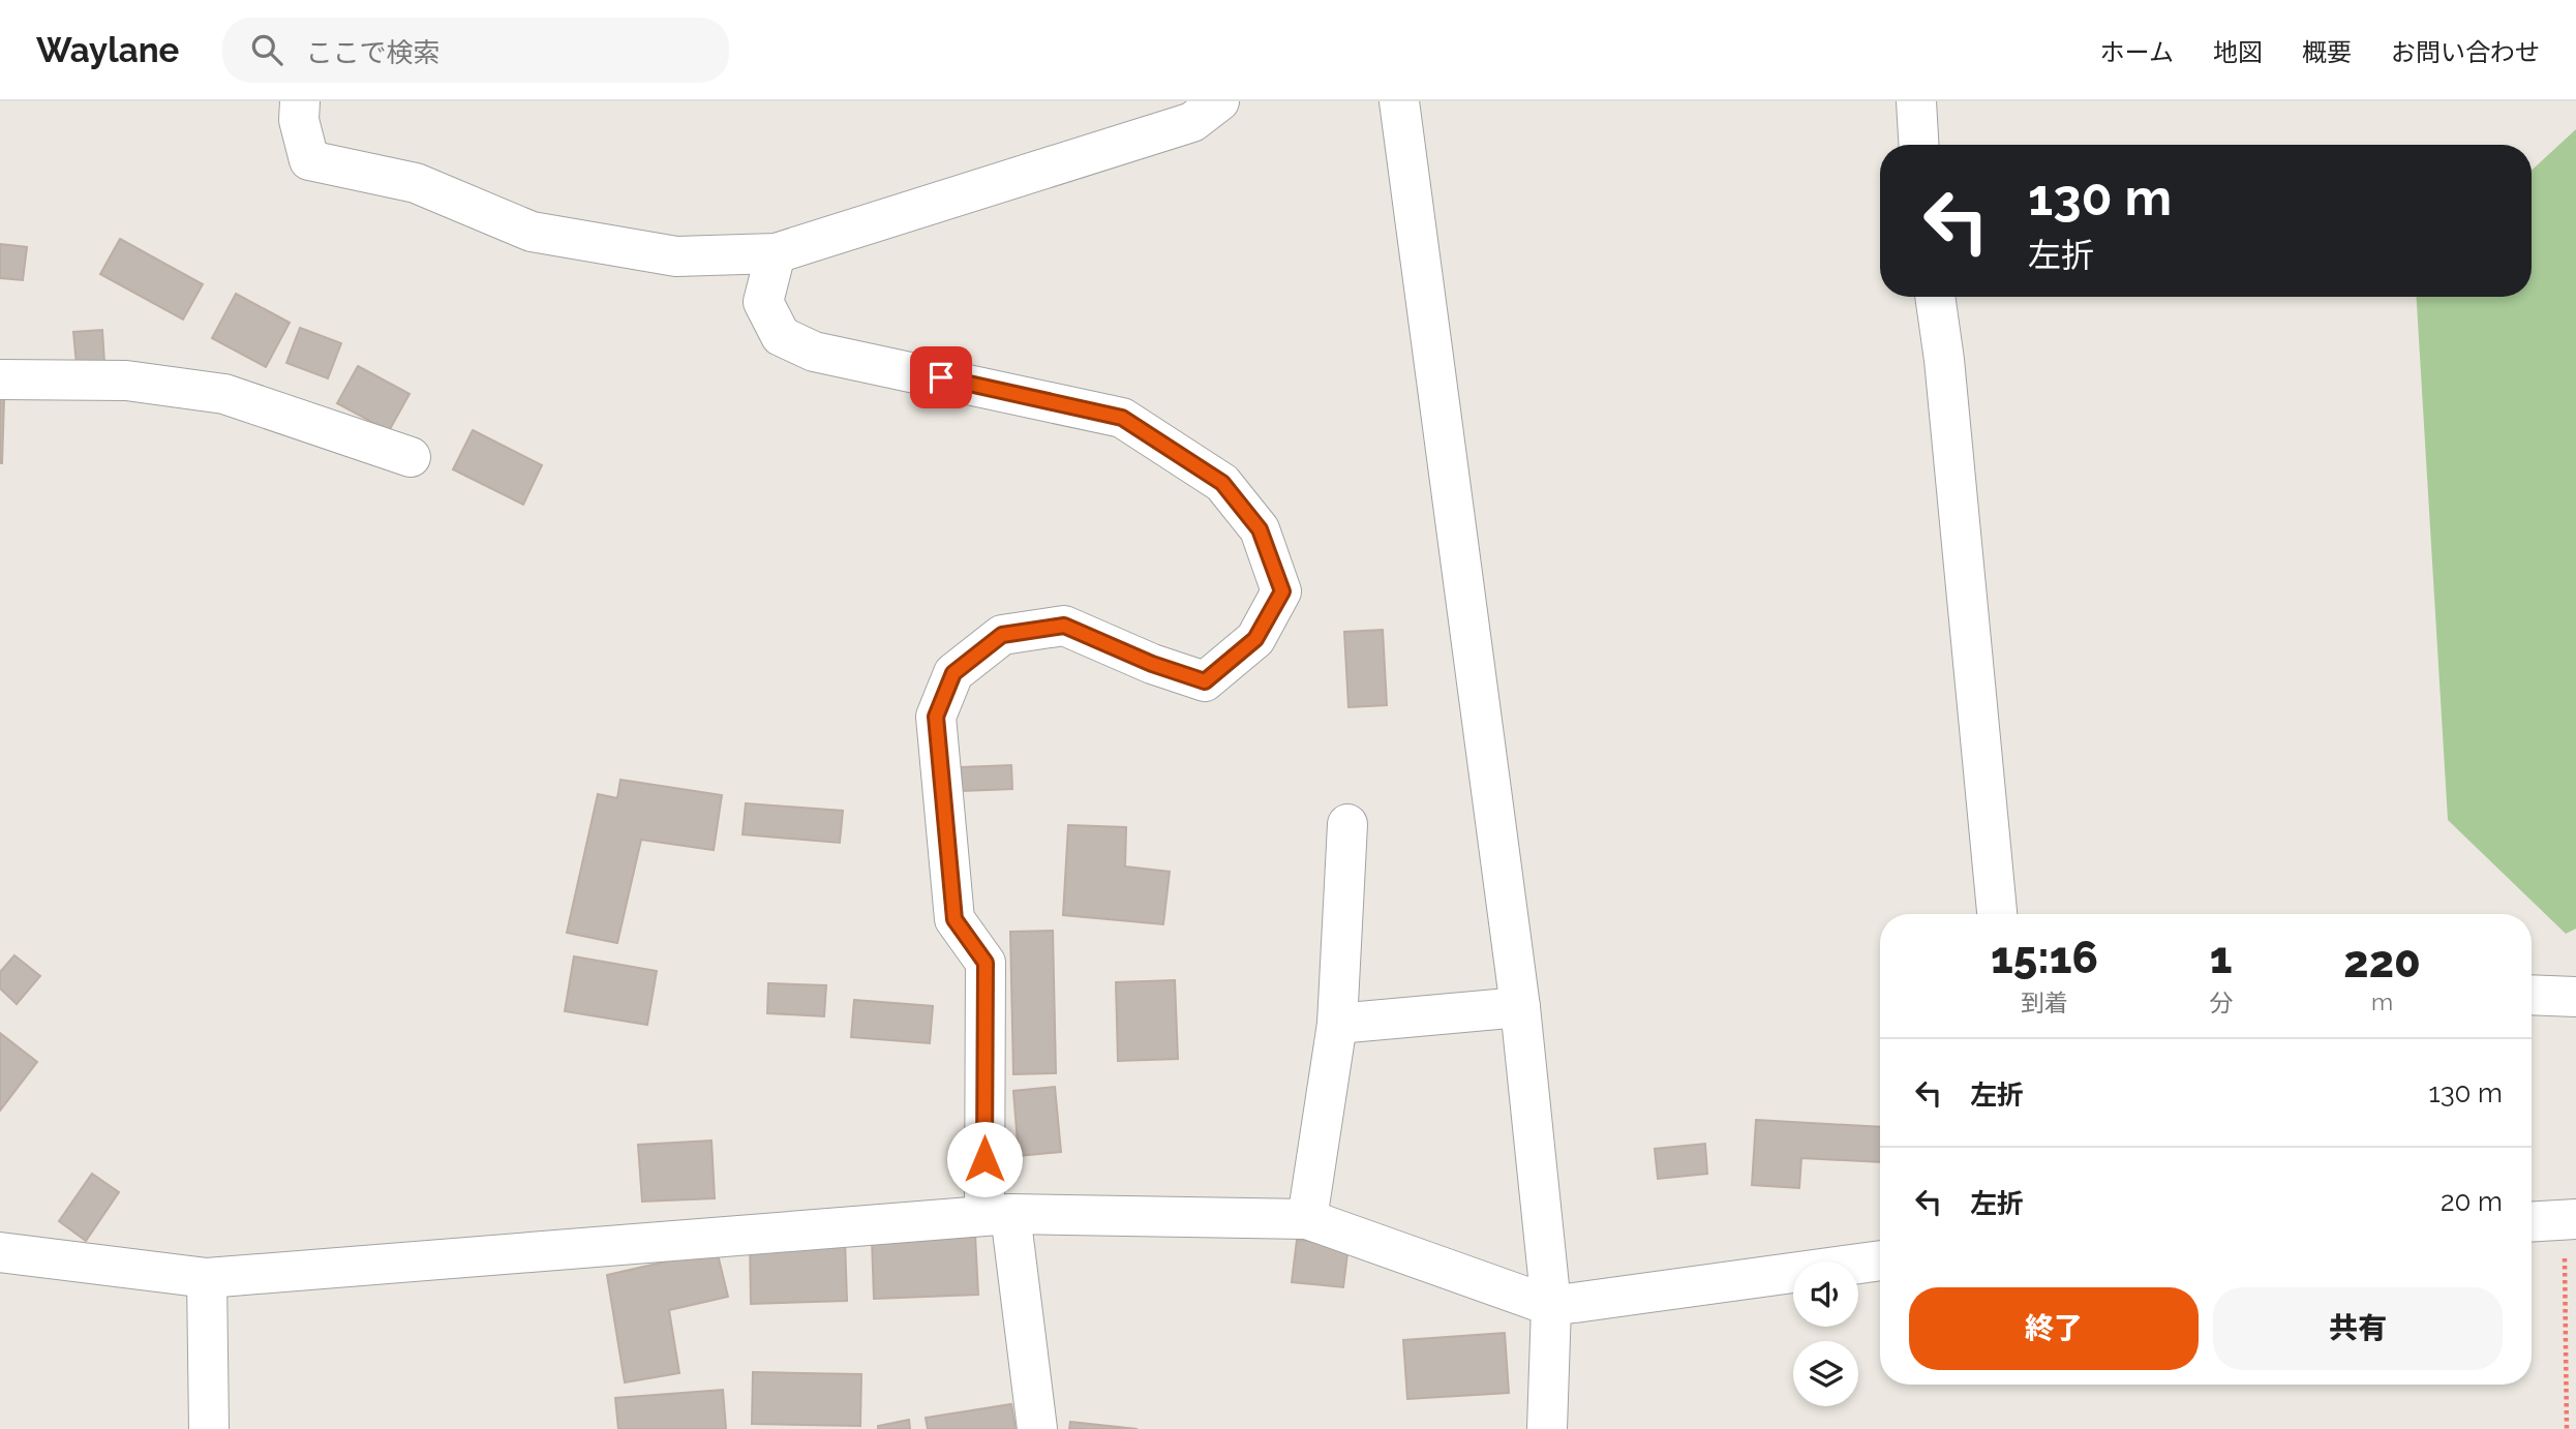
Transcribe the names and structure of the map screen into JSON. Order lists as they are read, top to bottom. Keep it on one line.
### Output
{"page":{"header":"Waylane","search":"ここで検索","nav":["ホーム","地図","概要","お問い合わせ"],"turn":["130 m","左折"],"eta":["15:16","到着","1","分","220","m"],"list":[{"name":"左折","value":"130 m"},{"name":"左折","value":"20 m"}],"buttons":["終了","共有"]}}
